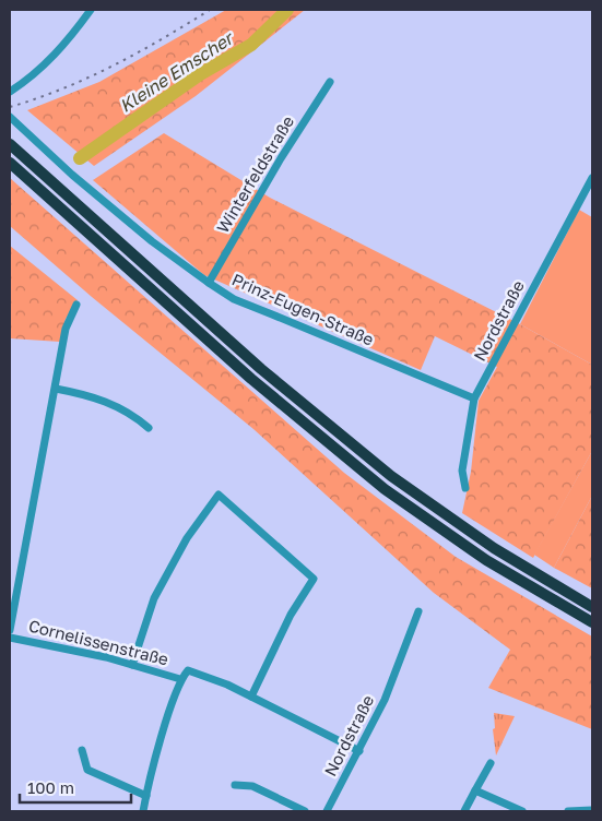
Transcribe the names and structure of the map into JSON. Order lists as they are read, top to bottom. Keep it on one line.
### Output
{"streets":{"street":["Winterfeldstraße","Prinz-Eugen-Straße","Nordstraße","Cornelissenstraße"]},"crossings":[["Winterfeldstraße","Prinz-Eugen-Straße"],["Prinz-Eugen-Straße","Nordstraße"],["Nordstraße","Cornelissenstraße"]],"water":["Kleine Emscher"],"scale_bar":"100 m"}
